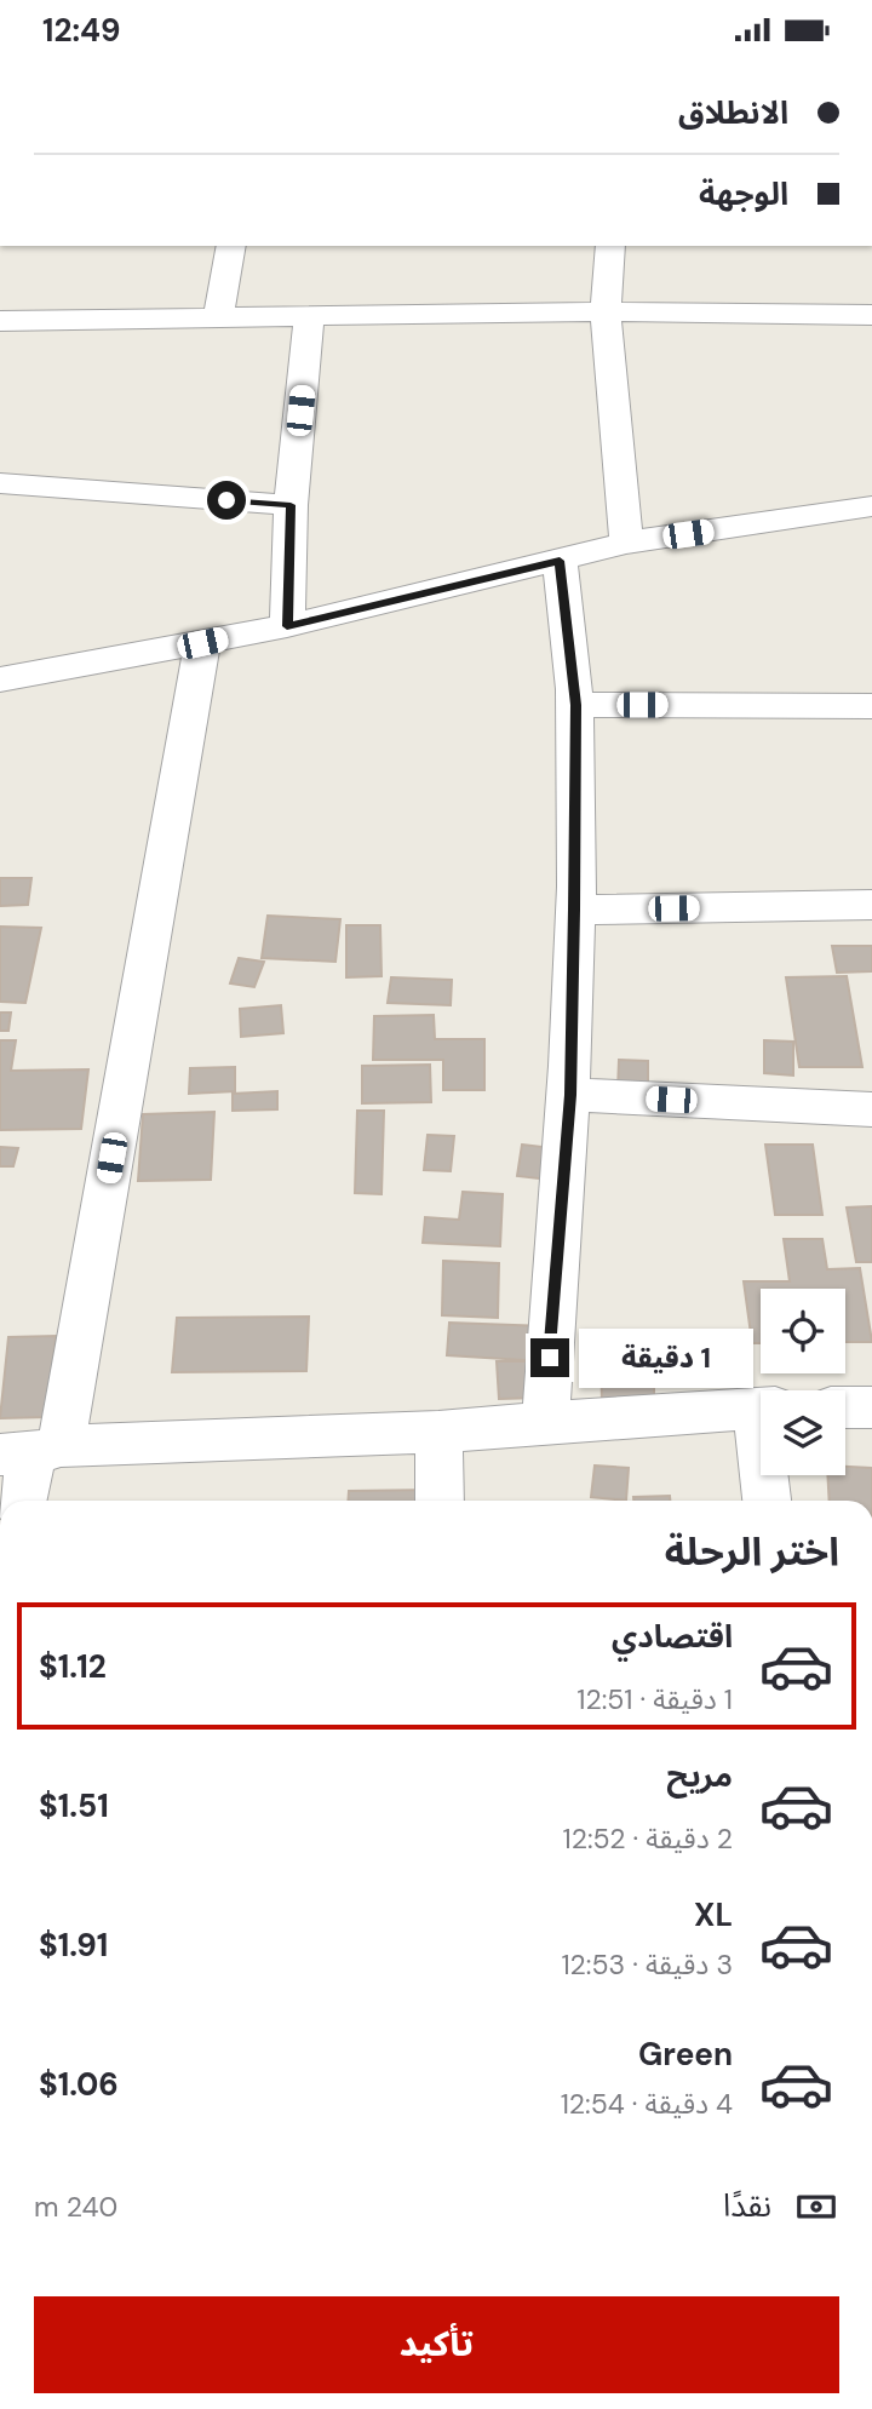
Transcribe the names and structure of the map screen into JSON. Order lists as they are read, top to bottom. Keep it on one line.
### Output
{"page":{"status":"12:49","banner":["الانطلاق","الوجهة"],"bubble":"1 دقيقة","heading":"اختر الرحلة","list":[{"name":"اقتصادي","note":"1 دقيقة · 12:51","value":"$1.12"},{"name":"مريح","note":"2 دقيقة · 12:52","value":"$1.51"},{"name":"XL","note":"3 دقيقة · 12:53","value":"$1.91"},{"name":"Green","note":"4 دقيقة · 12:54","value":"$1.06"}],"pay":["نقدًا","240 m"],"buttons":"تأكيد"}}
